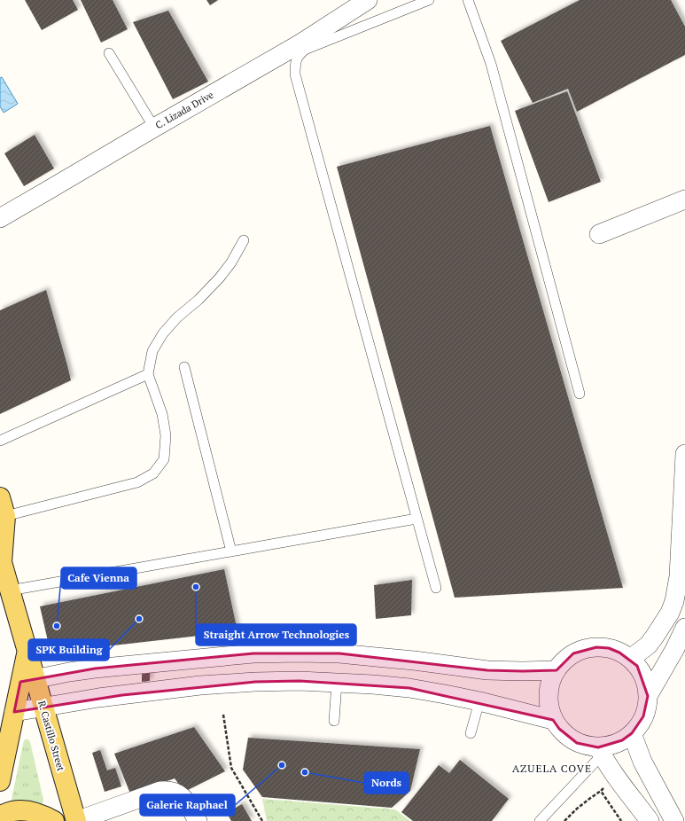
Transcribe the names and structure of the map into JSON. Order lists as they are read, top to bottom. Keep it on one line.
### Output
{"streets":{"main road":["R. Castillo Street"],"street":["C. Lizada Drive"]},"districts":["AZUELA COVE"],"places":["Straight Arrow Technologies","SPK Building","Cafe Vienna","Galerie Raphael","Nords"]}
